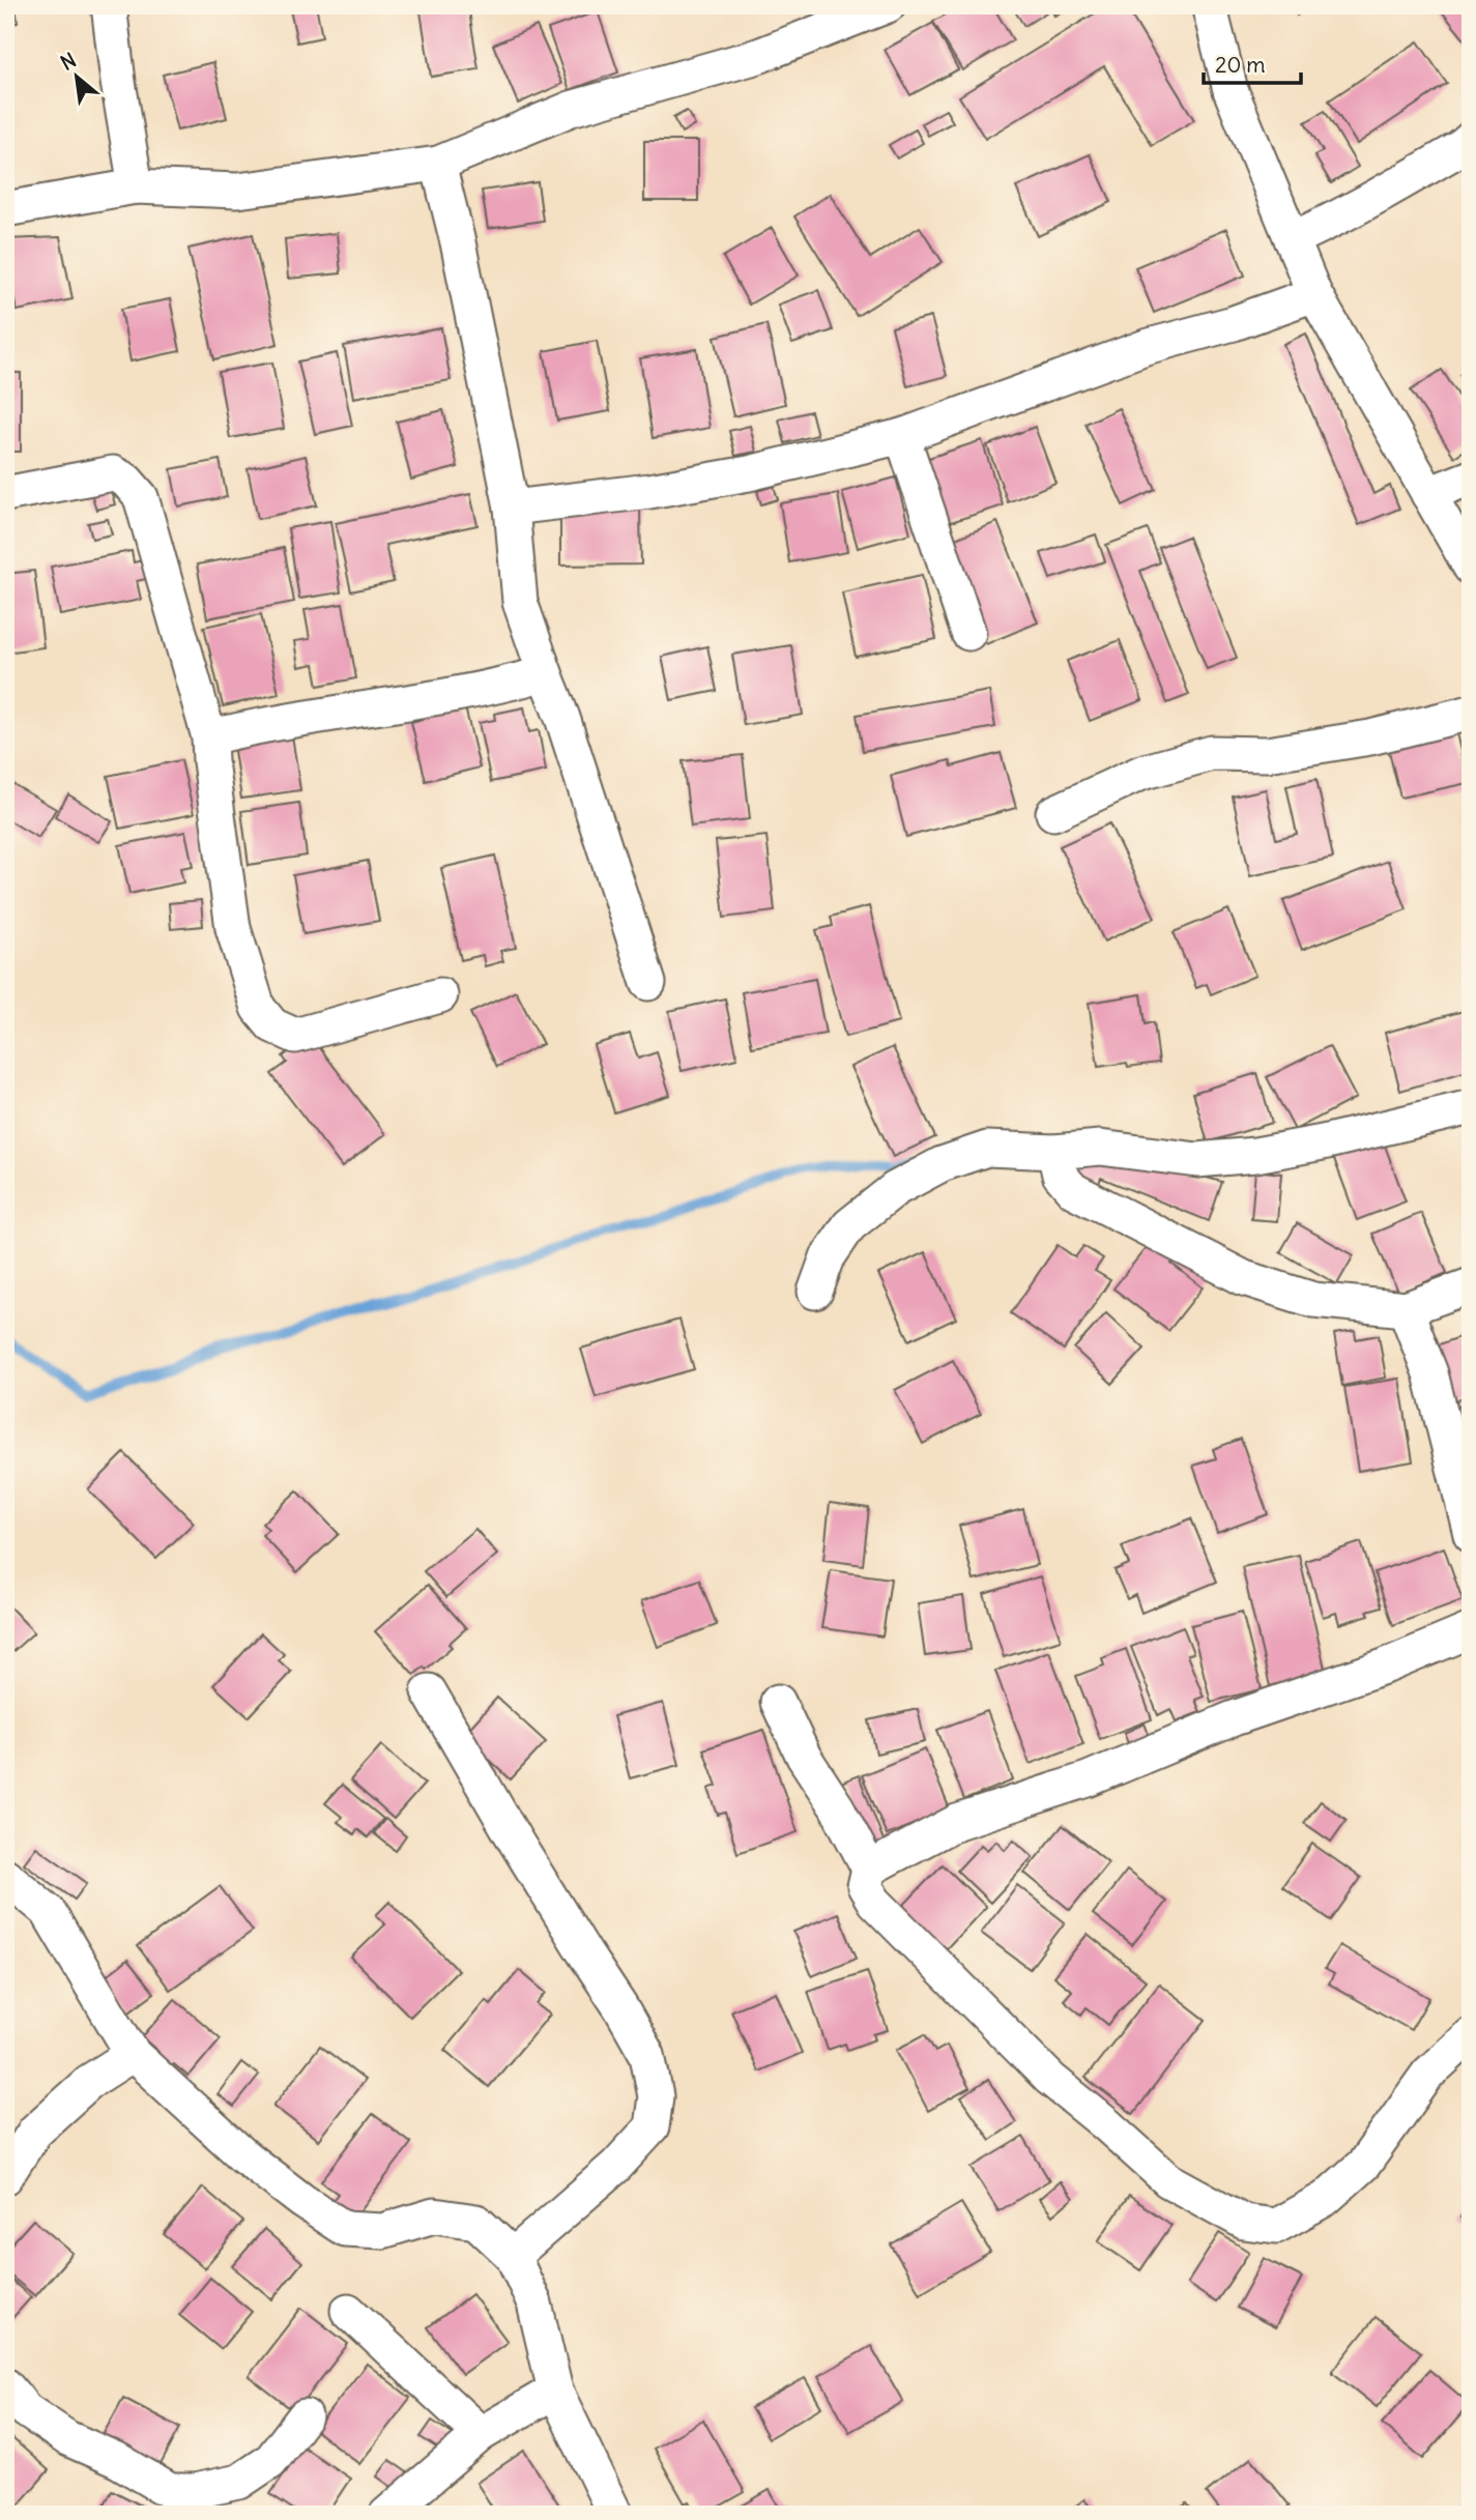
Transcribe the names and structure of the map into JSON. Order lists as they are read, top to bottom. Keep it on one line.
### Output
{"scale_bar":"20 m","north":"top left"}
